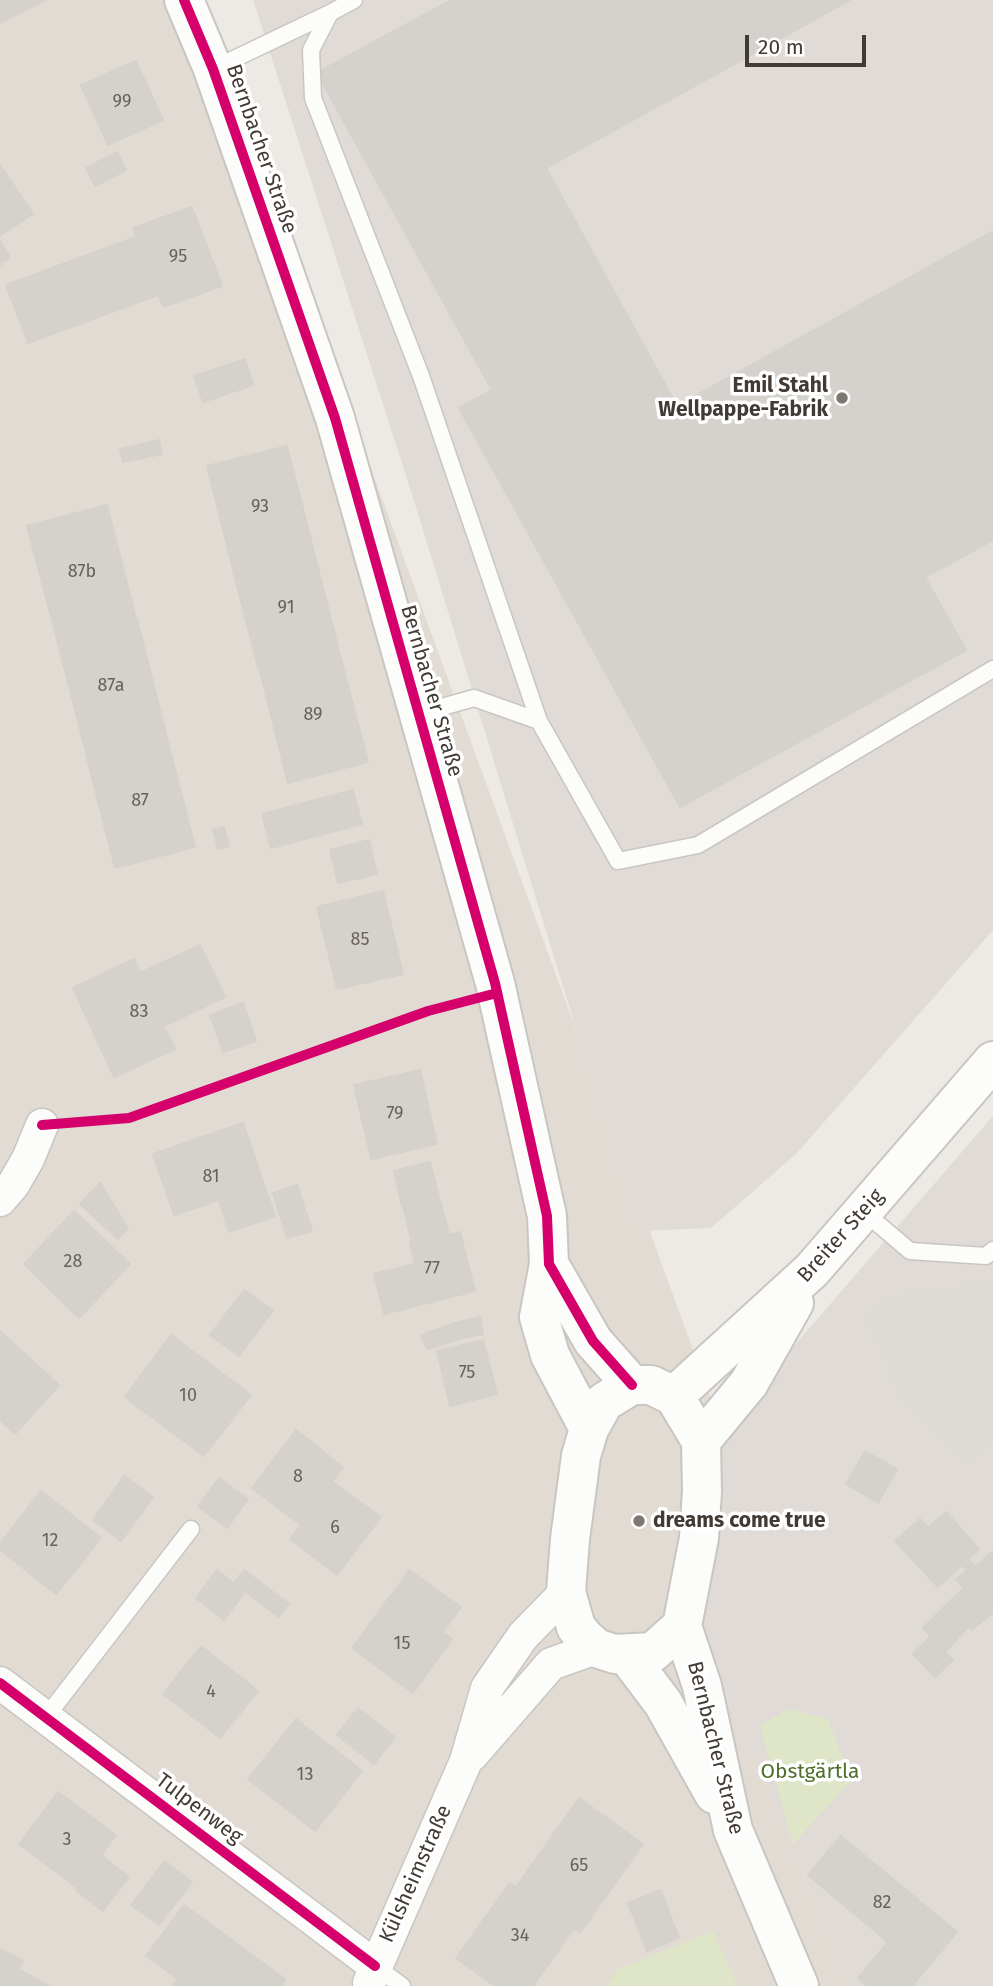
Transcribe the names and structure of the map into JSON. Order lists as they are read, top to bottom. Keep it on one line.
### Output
{"streets":{"street":["Bernbacher Straße","Breiter Steig","Tulpenweg","Külsheimstraße"]},"crossings":[["Tulpenweg","Külsheimstraße"]],"parks":["Obstgärtla"],"places":["Emil Stahl Wellpappe-Fabrik","dreams come true"],"house_numbers":["99","95","93","87b","91","87a","89","87","85","83","79","81","28","77","75","10","8","6","12","15","4","13","3","65","82","34"],"scale_bar":"20 m"}
